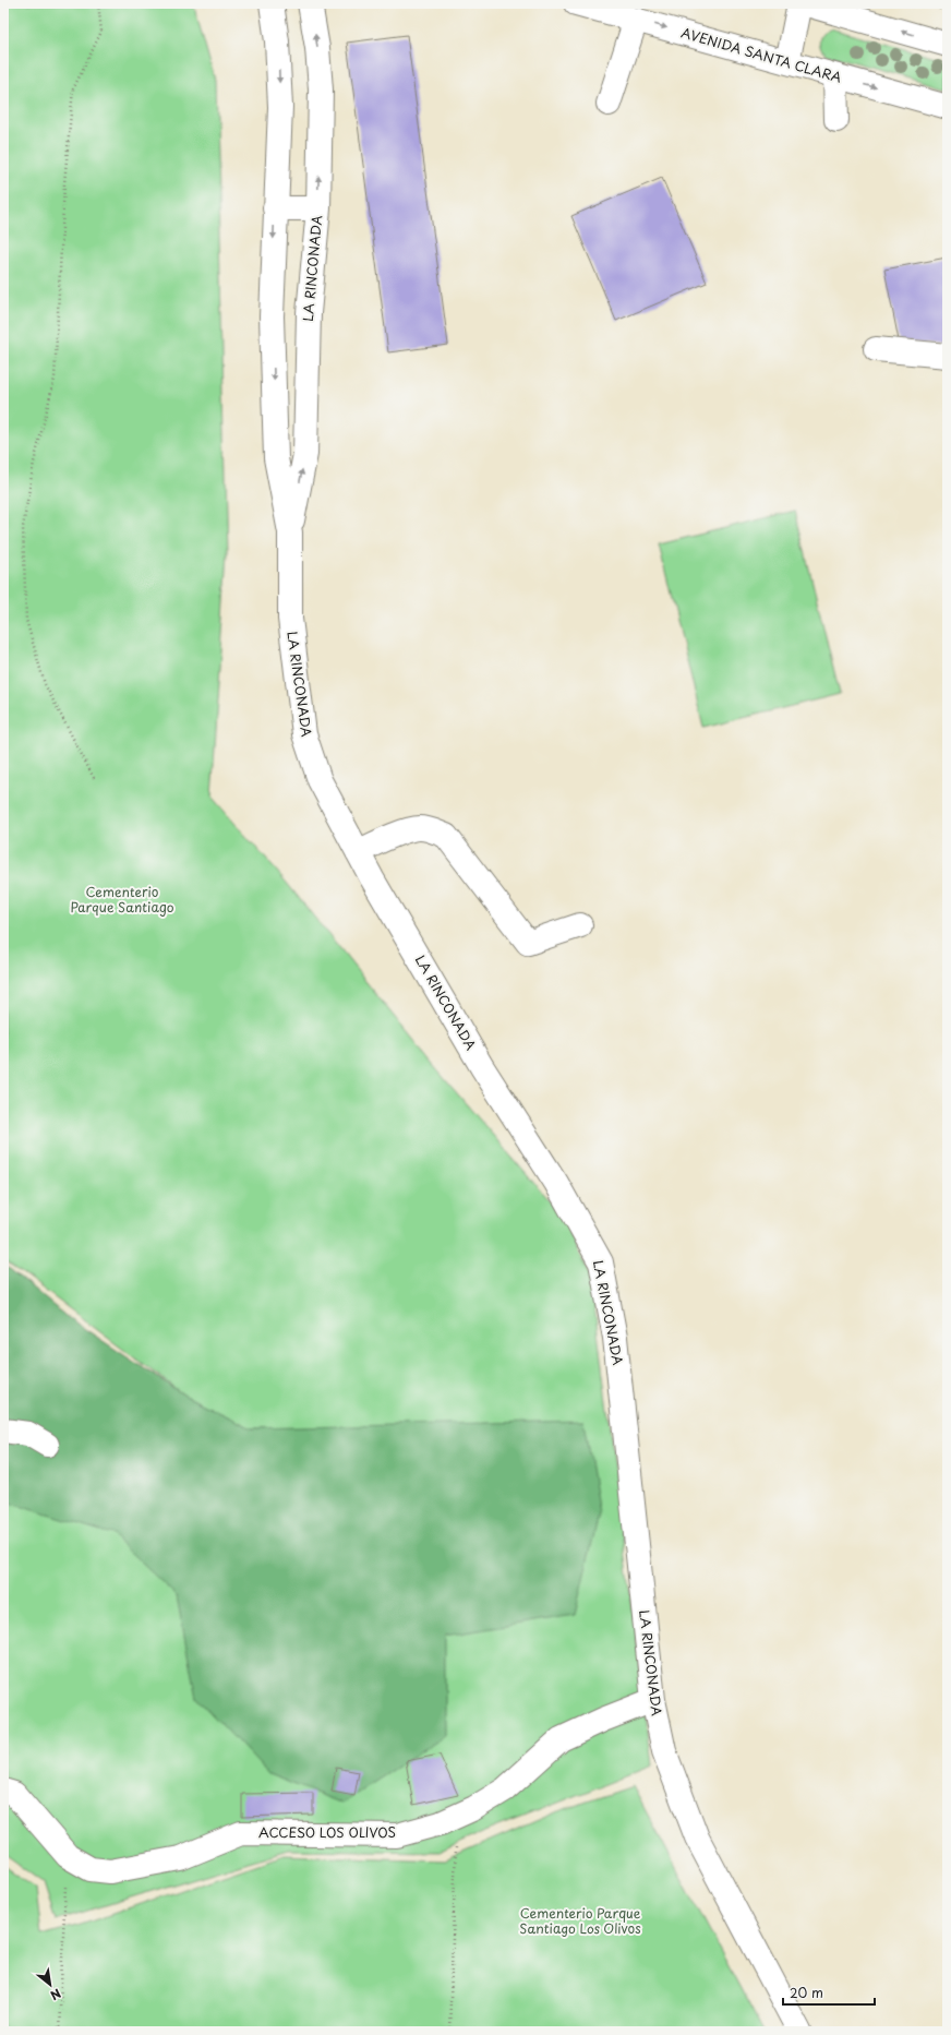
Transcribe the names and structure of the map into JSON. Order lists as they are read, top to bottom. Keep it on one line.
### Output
{"streets":{"street":["AVENIDA SANTA CLARA","LA RINCONADA","ACCESO LOS OLIVOS"]},"crossings":[["LA RINCONADA","ACCESO LOS OLIVOS"]],"parks":["Cementerio Parque Santiago","Cementerio Parque Santiago Los Olivos"],"scale_bar":"20 m","north":"bottom right"}
